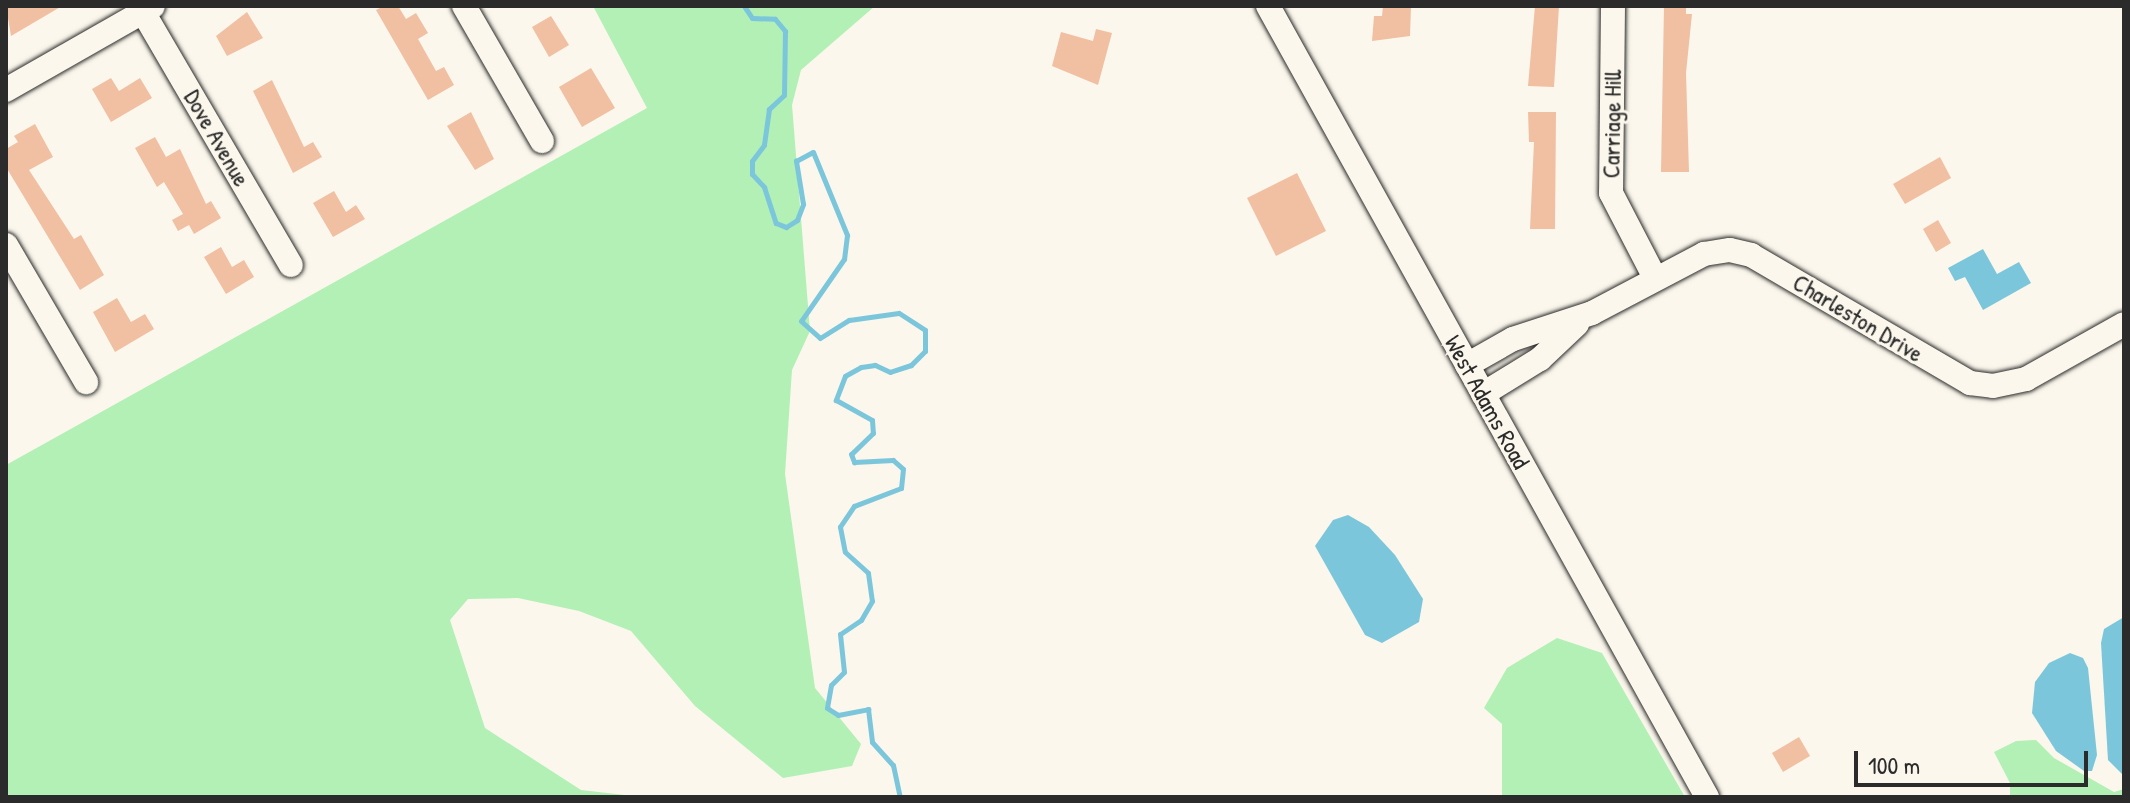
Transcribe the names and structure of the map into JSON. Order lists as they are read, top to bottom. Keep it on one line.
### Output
{"streets":{"street":["Carriage Hill","Dove Avenue","Charleston Drive","West Adams Road"]},"crossings":[["Carriage Hill","Charleston Drive"],["Charleston Drive","West Adams Road"]],"scale_bar":"100 m"}
